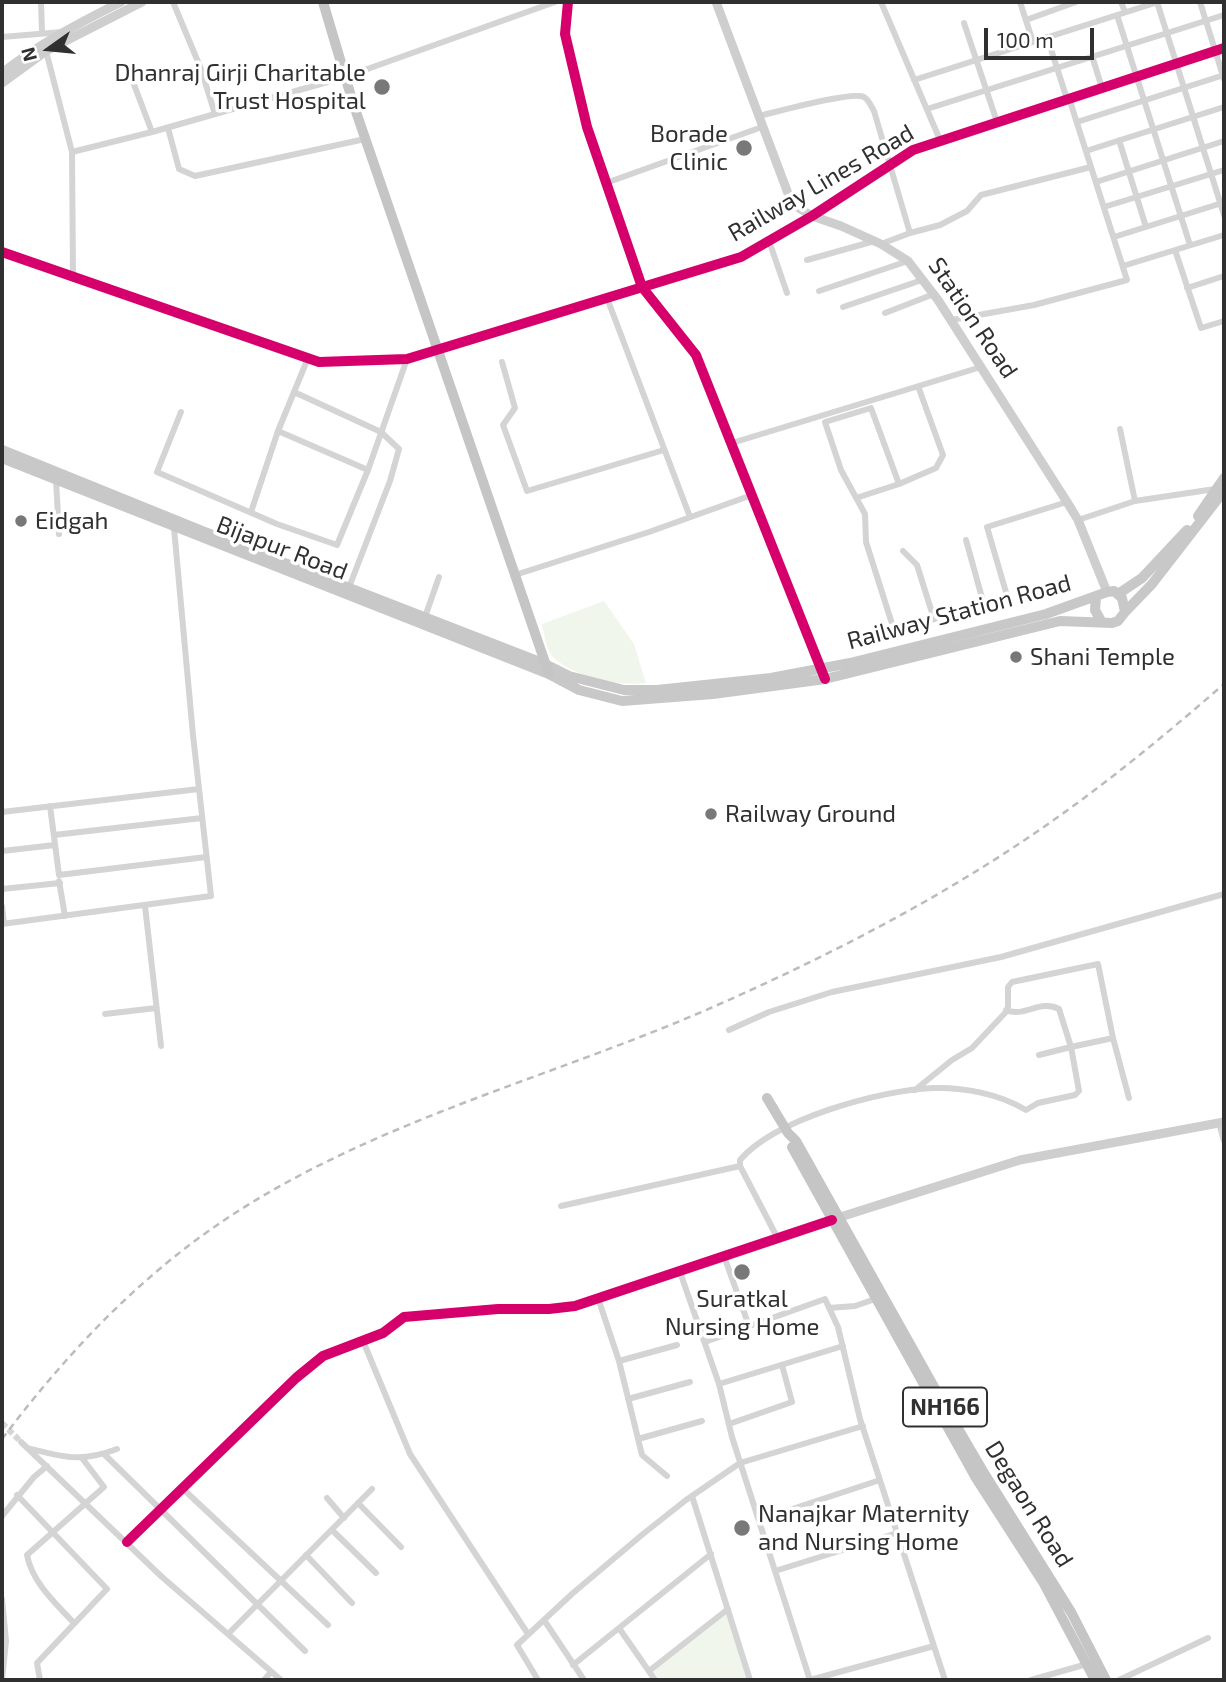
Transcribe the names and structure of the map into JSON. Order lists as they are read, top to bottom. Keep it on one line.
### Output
{"streets":{"highway":["NH166","Degaon Road"],"main road":["Station Road","Bijapur Road","Railway Station Road"],"street":["Railway Lines Road"]},"crossings":[["Railway Lines Road","Station Road"],["Station Road","Railway Station Road"],["Bijapur Road","Railway Station Road"]],"places":["Dhanraj Girji Charitable Trust Hospital","Borade Clinic","Eidgah","Shani Temple","Railway Ground","Suratkal Nursing Home","Nanajkar Maternity and Nursing Home"],"scale_bar":"100 m","north":"left"}
